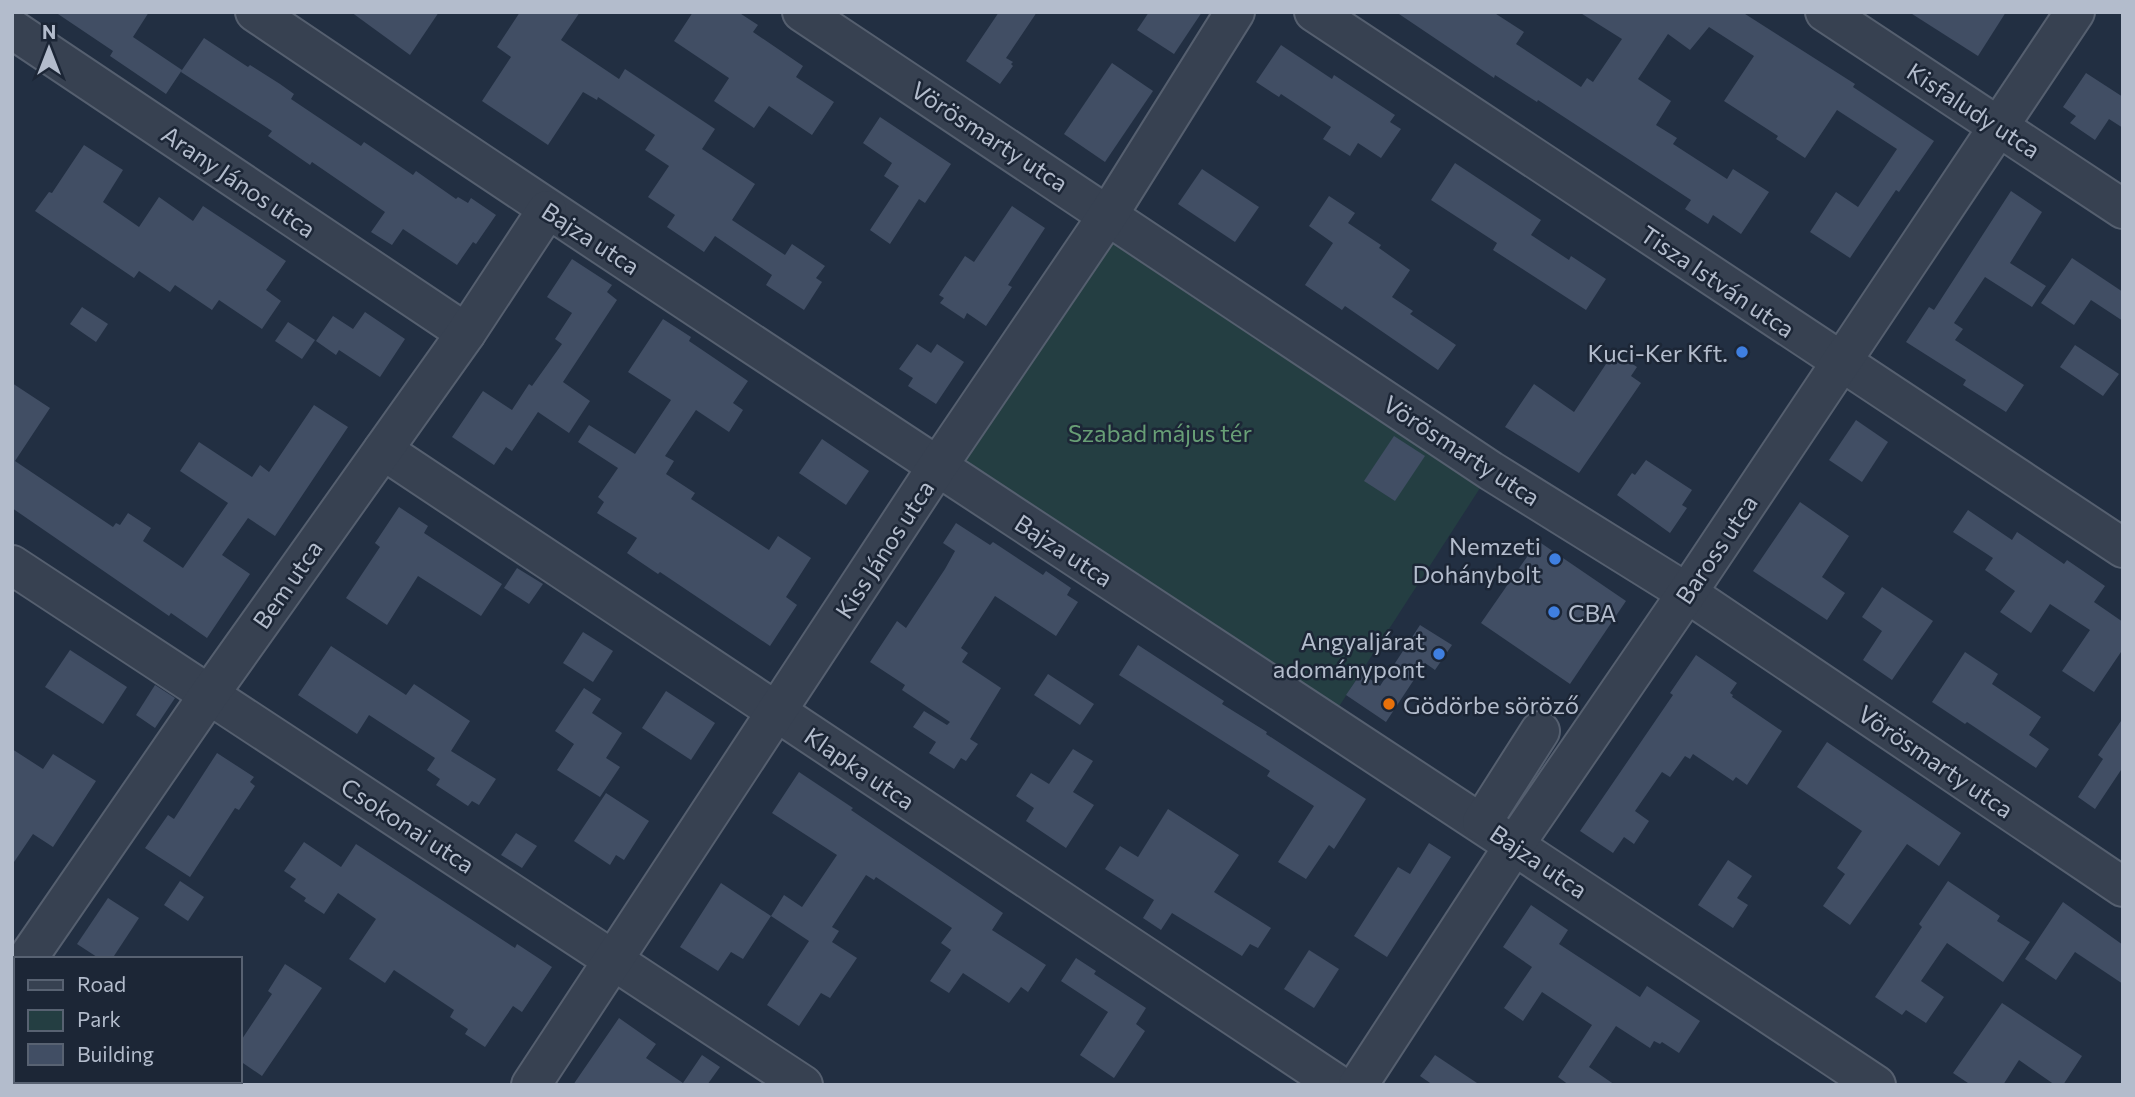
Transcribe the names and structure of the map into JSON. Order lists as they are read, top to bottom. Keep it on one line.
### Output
{"streets":{"street":["Kisfaludy utca","Vörösmarty utca","Arany János utca","Bajza utca","Tisza István utca","Kiss János utca","Baross utca","Bem utca","Klapka utca","Csokonai utca"]},"crossings":[["Kisfaludy utca","Baross utca"],["Vörösmarty utca","Kiss János utca"],["Vörösmarty utca","Baross utca"],["Arany János utca","Bem utca"],["Bajza utca","Kiss János utca"],["Bajza utca","Baross utca"],["Bajza utca","Bem utca"],["Tisza István utca","Baross utca"],["Kiss János utca","Klapka utca"],["Kiss János utca","Csokonai utca"],["Bem utca","Klapka utca"],["Bem utca","Csokonai utca"]],"parks":["Szabad május tér"],"places":["Kuci-Ker Kft.","Nemzeti Dohánybolt","CBA","Angyaljárat adománypont","Gödörbe söröző"],"legend":["Road","Park","Building"],"north":"top"}
